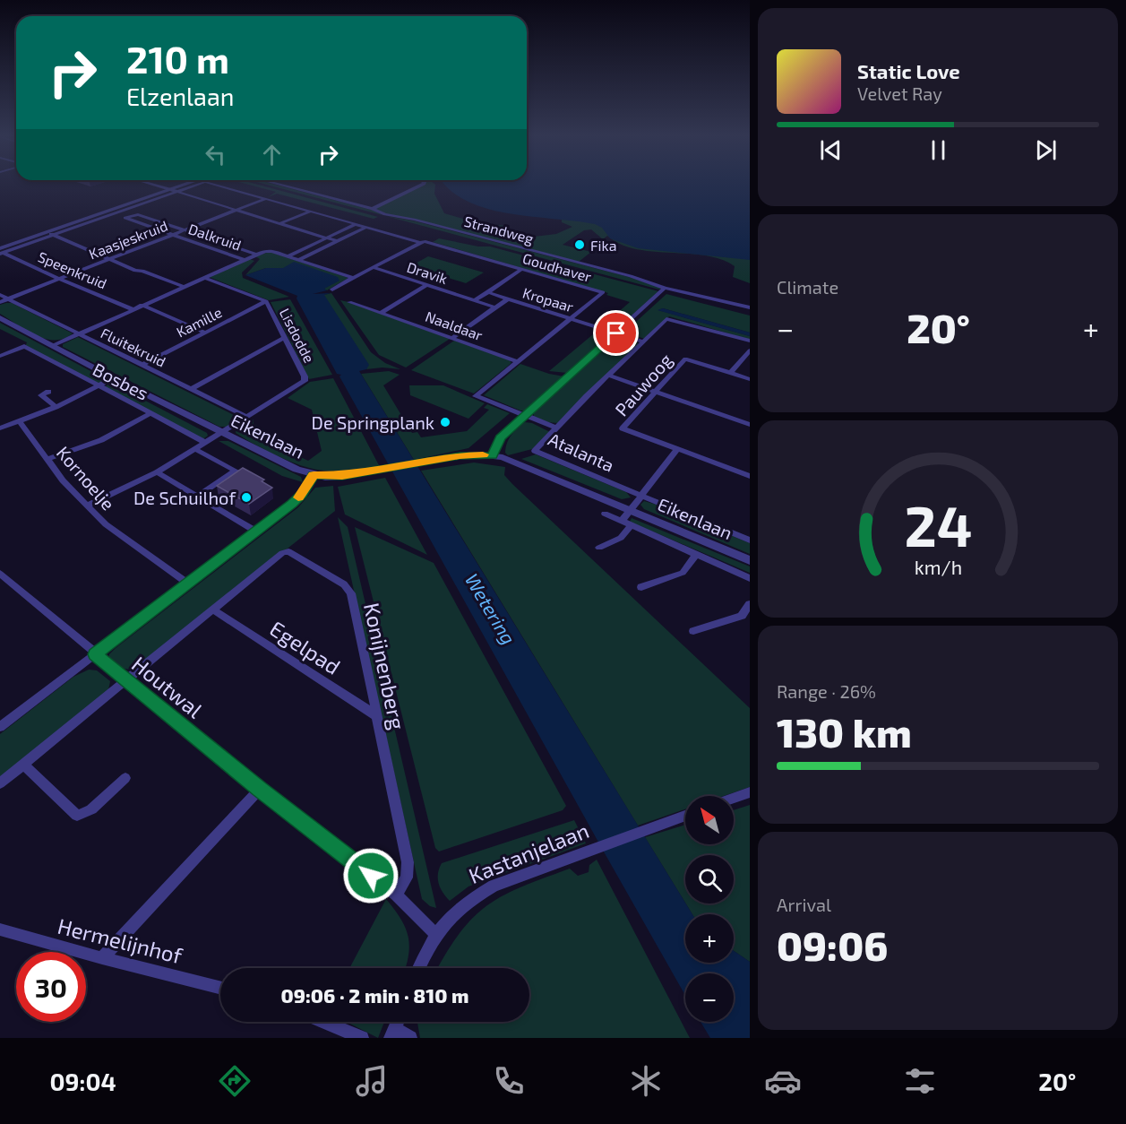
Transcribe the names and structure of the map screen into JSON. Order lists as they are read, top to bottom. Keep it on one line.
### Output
{"streets":{"street":["Strandweg","Dalkruid","Kaasjeskruid","Goudhaver","Speenkruid","Dravik","Kropaar","Kamille","Naaldaar","Lisdodde","Fluitekruid","Bosbes","Pauwoog","Eikenlaan","Atalanta","Kornoelje","Egelpad","Konijnenberg","Houtwal","Kastanjelaan","Hermelijnhof"]},"crossings":[["Dalkruid","Kaasjeskruid"],["Kaasjeskruid","Goudhaver"],["Kaasjeskruid","Speenkruid"],["Kaasjeskruid","Fluitekruid"],["Goudhaver","Kropaar"],["Goudhaver","Naaldaar"],["Goudhaver","Atalanta"],["Dravik","Naaldaar"],["Kropaar","Atalanta"],["Kamille","Lisdodde"],["Kamille","Fluitekruid"],["Lisdodde","Fluitekruid"],["Lisdodde","Bosbes"],["Lisdodde","Eikenlaan"],["Lisdodde","Kornoelje"],["Egelpad","Konijnenberg"],["Konijnenberg","Houtwal"],["Houtwal","Kastanjelaan"]],"water":["Wetering"],"places":["Fika","De Springplank","De Schuilhof"],"north":"top left","page":{"turn":["210 m","Elzenlaan"],"song":["Static Love","Velvet Ray"],"tile":["Climate",["Range · 26%","130 km"],["Arrival","09:06"]],"heat":["−","20°","+"],"map_buttons":["+","−"],"limit":"30","trip":"09:06 · 2 min · 810 m","tabs":["09:04","20°"],"gauge":["24","km/h"]}}
